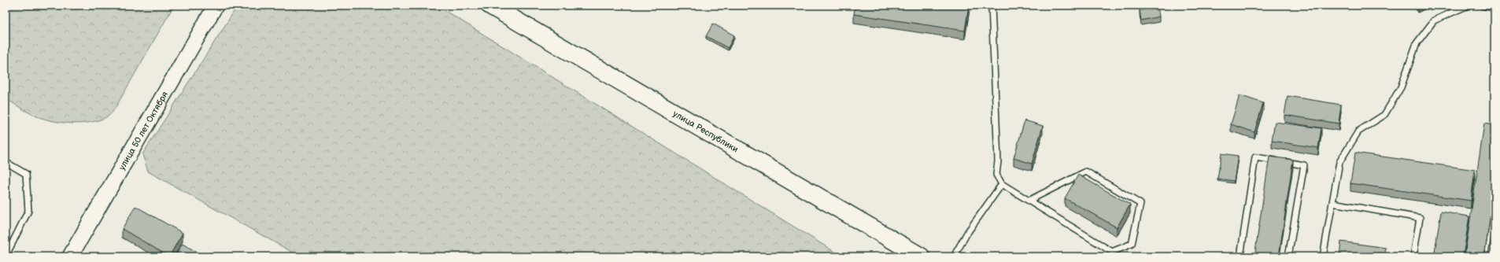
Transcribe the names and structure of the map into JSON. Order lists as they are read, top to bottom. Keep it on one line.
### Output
{"streets":{"main road":["улица 50 лет Октября","улица Республики"]}}
